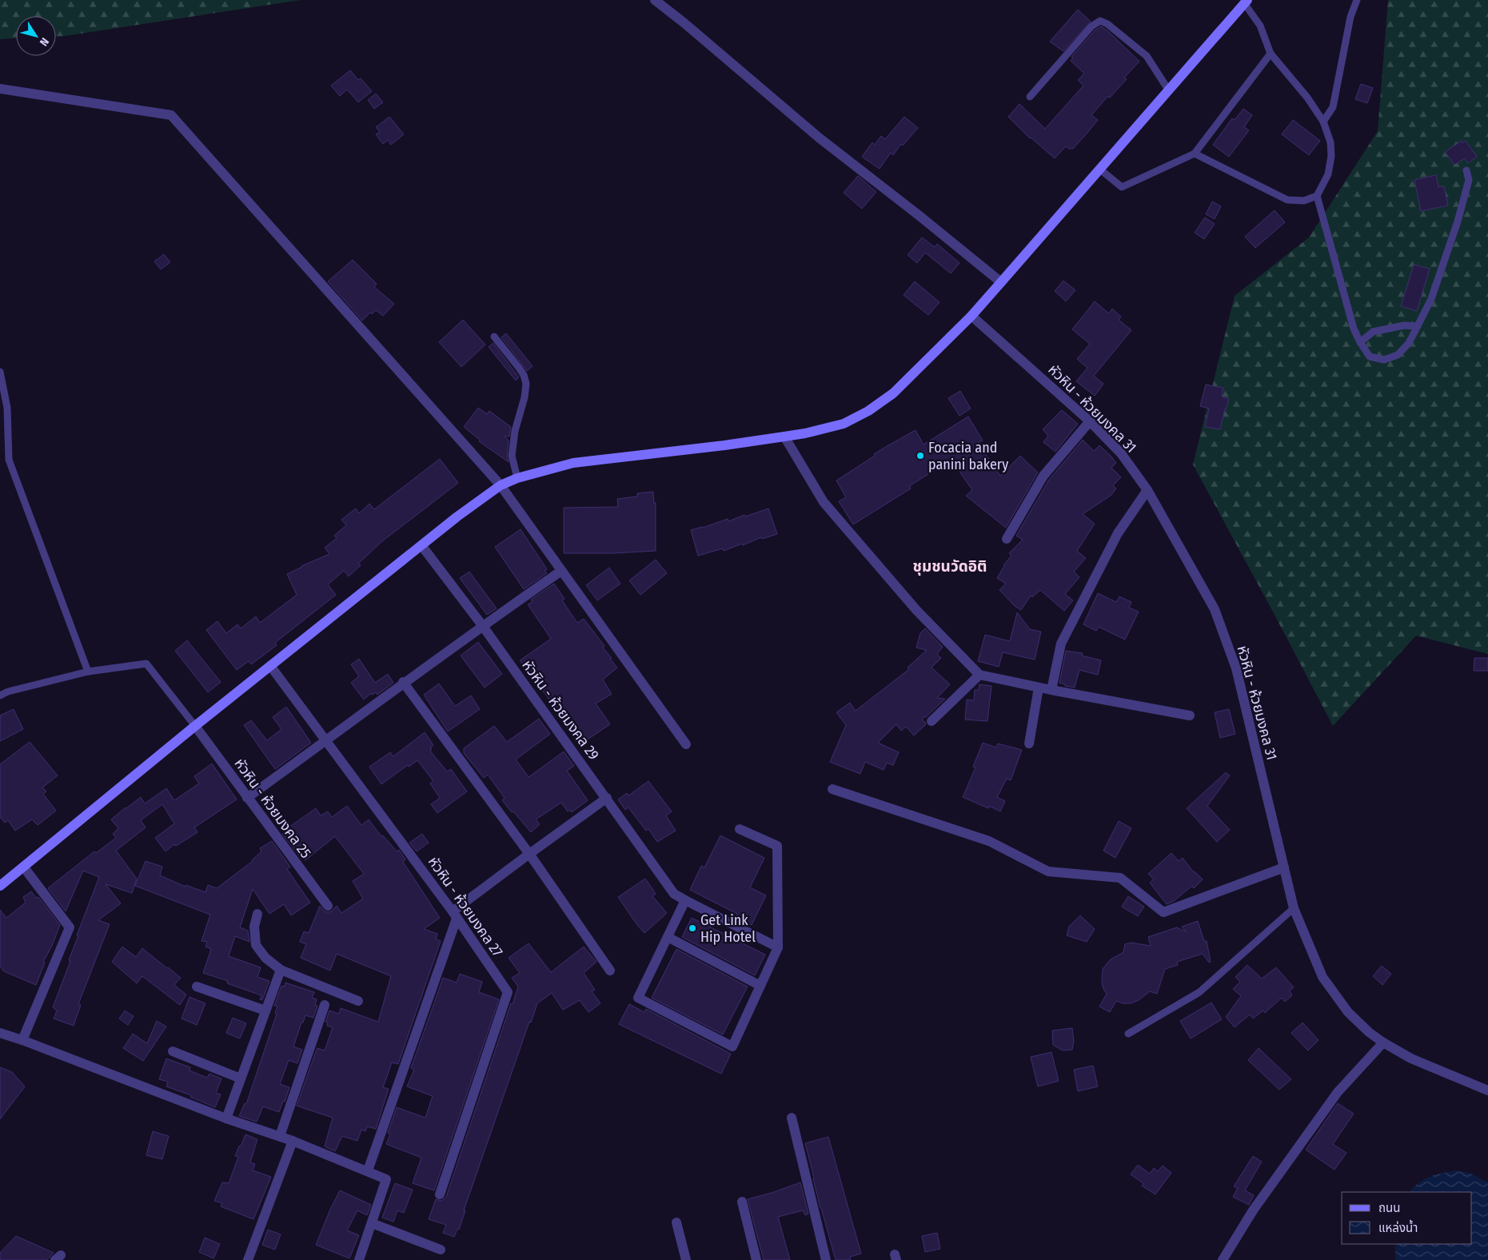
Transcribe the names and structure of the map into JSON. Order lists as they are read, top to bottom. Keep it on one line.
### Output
{"streets":{"street":["หัวหิน - ห้วยมงคล 31","หัวหิน - ห้วยมงคล 29","หัวหิน - ห้วยมงคล 25","หัวหิน - ห้วยมงคล 27"]},"districts":["ชุมชนวัดอิติ"],"places":["Focacia and panini bakery","Get Link Hip Hotel"],"legend":["ถนน","แหล่งน้ำ"],"north":"bottom right"}
